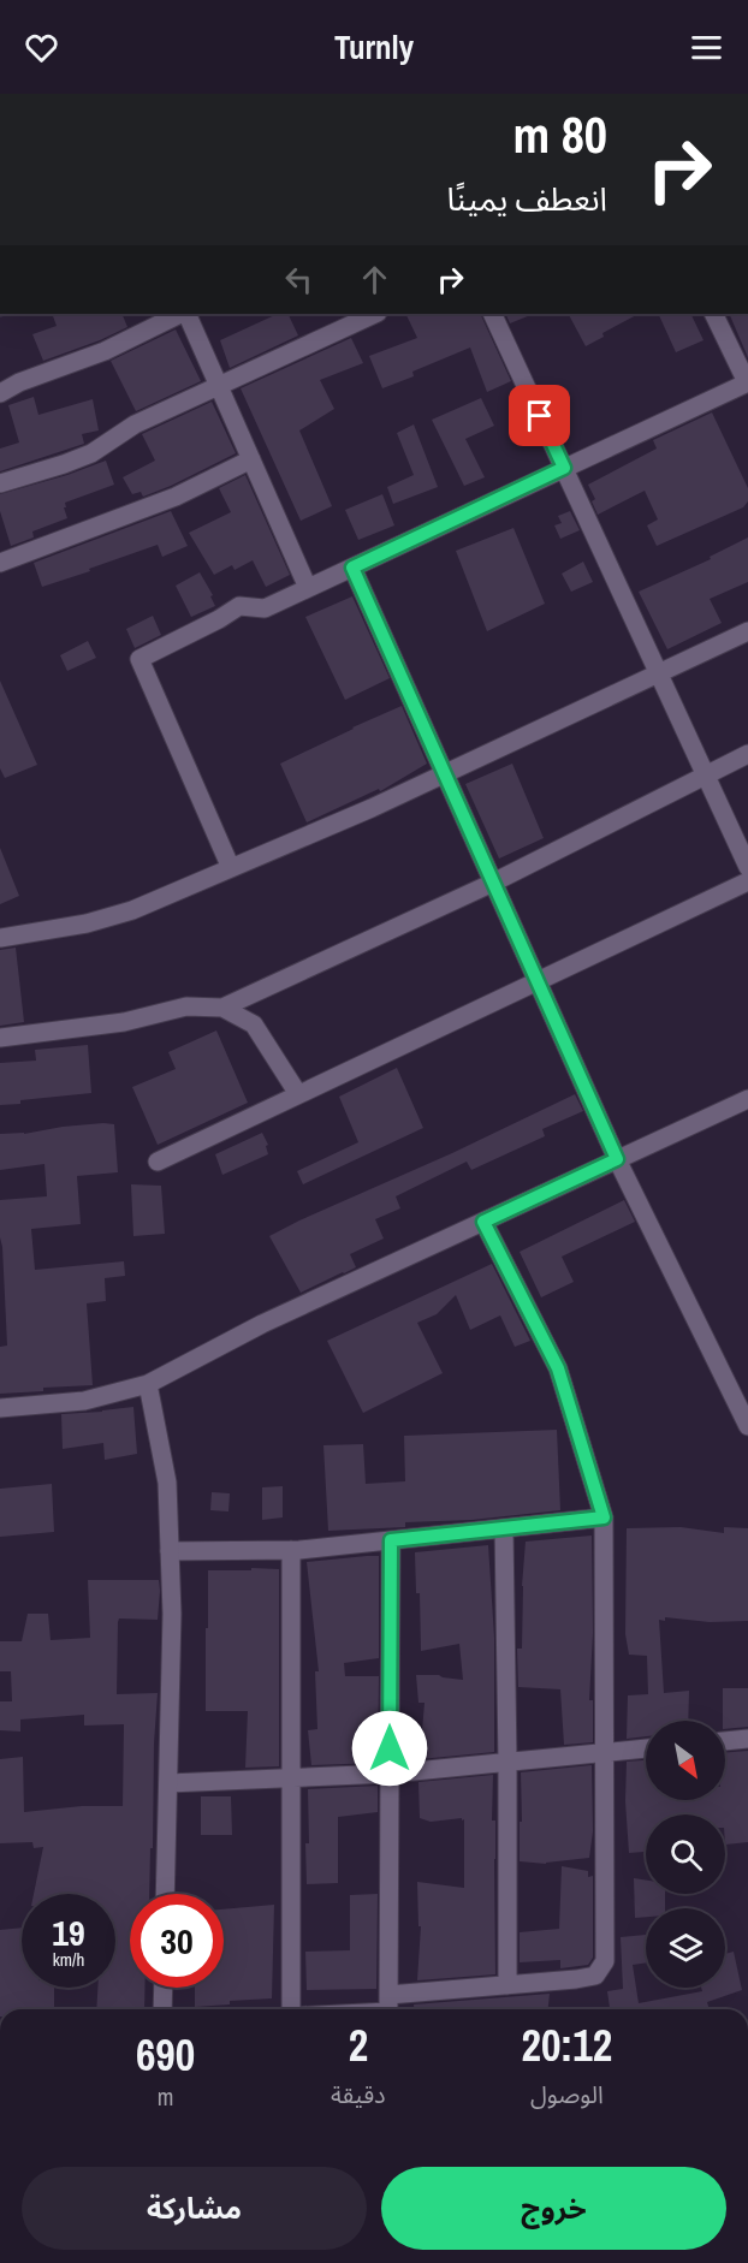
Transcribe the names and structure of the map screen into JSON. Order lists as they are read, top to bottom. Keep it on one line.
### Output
{"north":"bottom right","page":{"header":"Turnly","turn":["80 m","انعطف يمينًا"],"speed":"19 km/h","limit":"30","eta":["20:12","الوصول","2","دقيقة","690","m"],"buttons":["خروج","مشاركة"]}}
